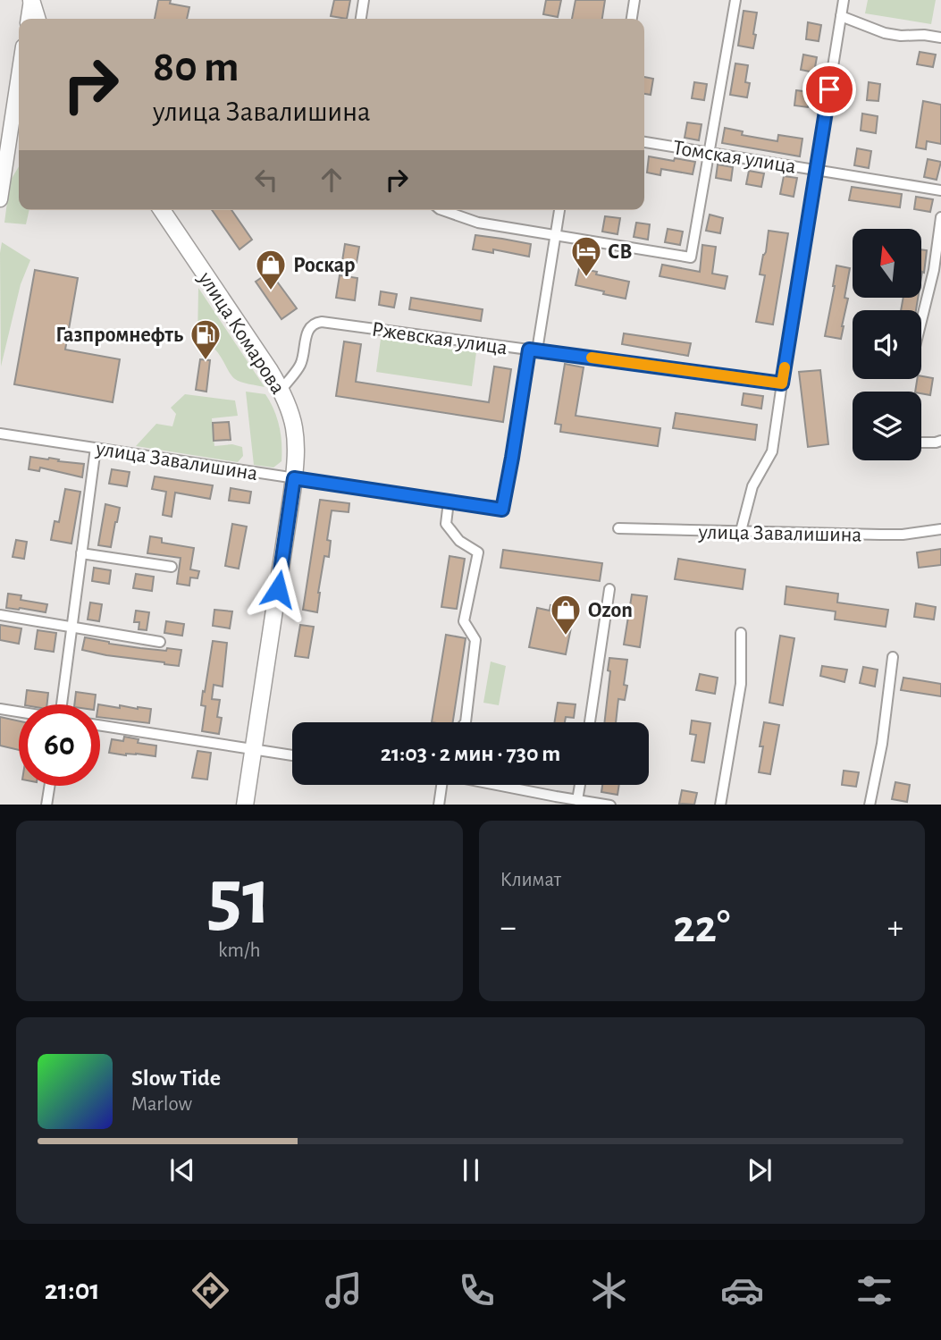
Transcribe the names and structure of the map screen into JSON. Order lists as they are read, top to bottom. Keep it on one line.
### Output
{"streets":{"main road":["улица Комарова"],"street":["Томская улица","Ржевская улица","улица Завалишина"]},"crossings":[["улица Комарова","Ржевская улица"],["улица Комарова","улица Завалишина"],["Ржевская улица","улица Завалишина"]],"places":{"hotel":["СВ"],"shop":["Роскар","Ozon"],"fuel station":["Газпромнефть"]},"north":"top","page":{"turn":["80 m","улица Завалишина"],"limit":"60","trip":"21:03 · 2 мин · 730 m","tile":[["51","km/h"],"Климат"],"heat":["−","22°","+"],"song":["Slow Tide","Marlow"],"tabs":"21:01"}}
